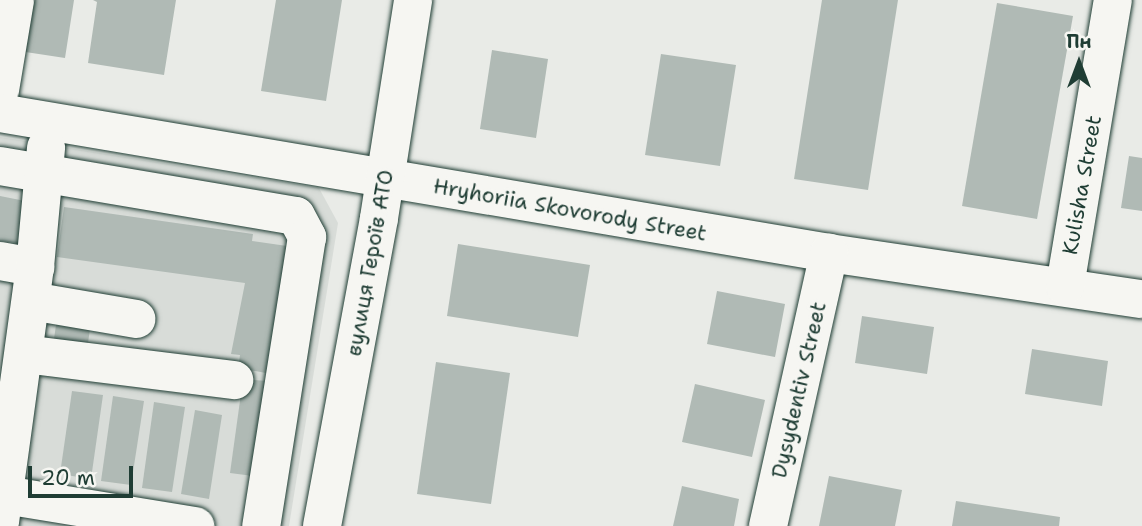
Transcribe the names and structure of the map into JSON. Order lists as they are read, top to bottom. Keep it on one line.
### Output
{"streets":{"street":["Kulisha Street","Hryhoriia Skovorody Street","вулиця Героїв АТО","Dysydentiv Street"]},"crossings":[["Kulisha Street","Hryhoriia Skovorody Street"],["Hryhoriia Skovorody Street","вулиця Героїв АТО"],["Hryhoriia Skovorody Street","Dysydentiv Street"]],"scale_bar":"20 m","north":"top"}
